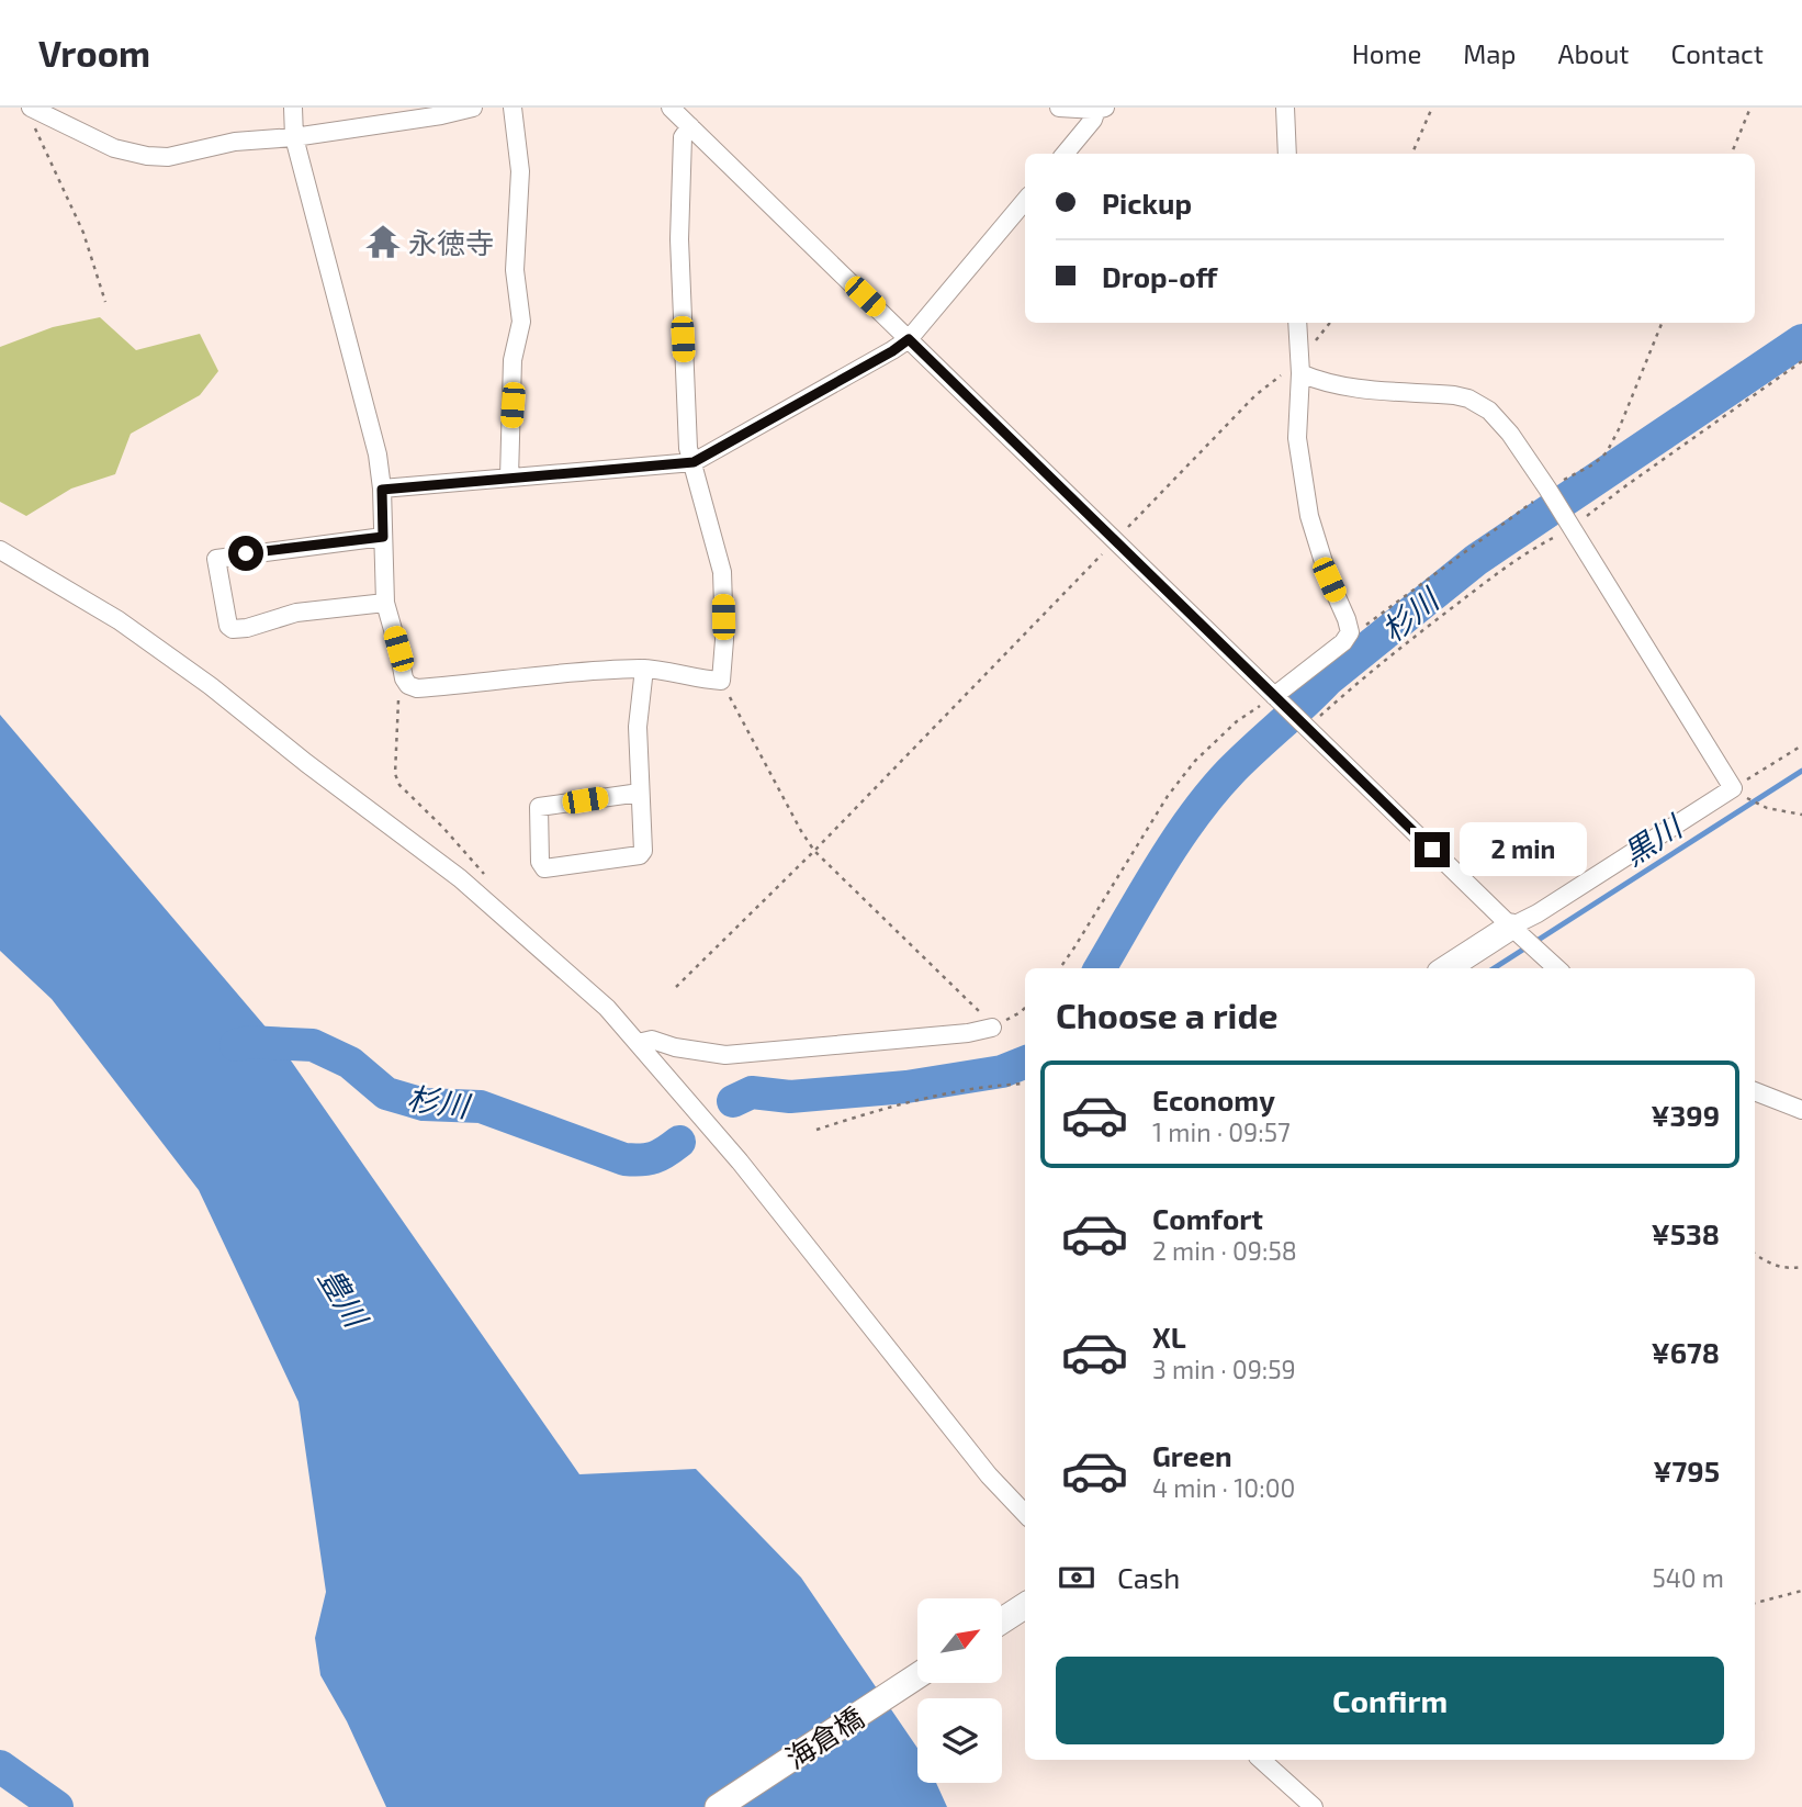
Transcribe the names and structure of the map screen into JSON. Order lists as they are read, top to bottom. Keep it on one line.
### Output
{"streets":{"street":["海倉橋"]},"water":["杉川","黒川","豊川"],"places":{"temple":["永徳寺"]},"north":"top right","page":{"header":"Vroom","nav":["Home","Map","About","Contact"],"banner":["Pickup","Drop-off"],"bubble":"2 min","heading":"Choose a ride","list":[{"name":"Economy","note":"1 min · 09:57","value":"¥399"},{"name":"Comfort","note":"2 min · 09:58","value":"¥538"},{"name":"XL","note":"3 min · 09:59","value":"¥678"},{"name":"Green","note":"4 min · 10:00","value":"¥795"}],"pay":["Cash","540 m"],"buttons":"Confirm"}}
